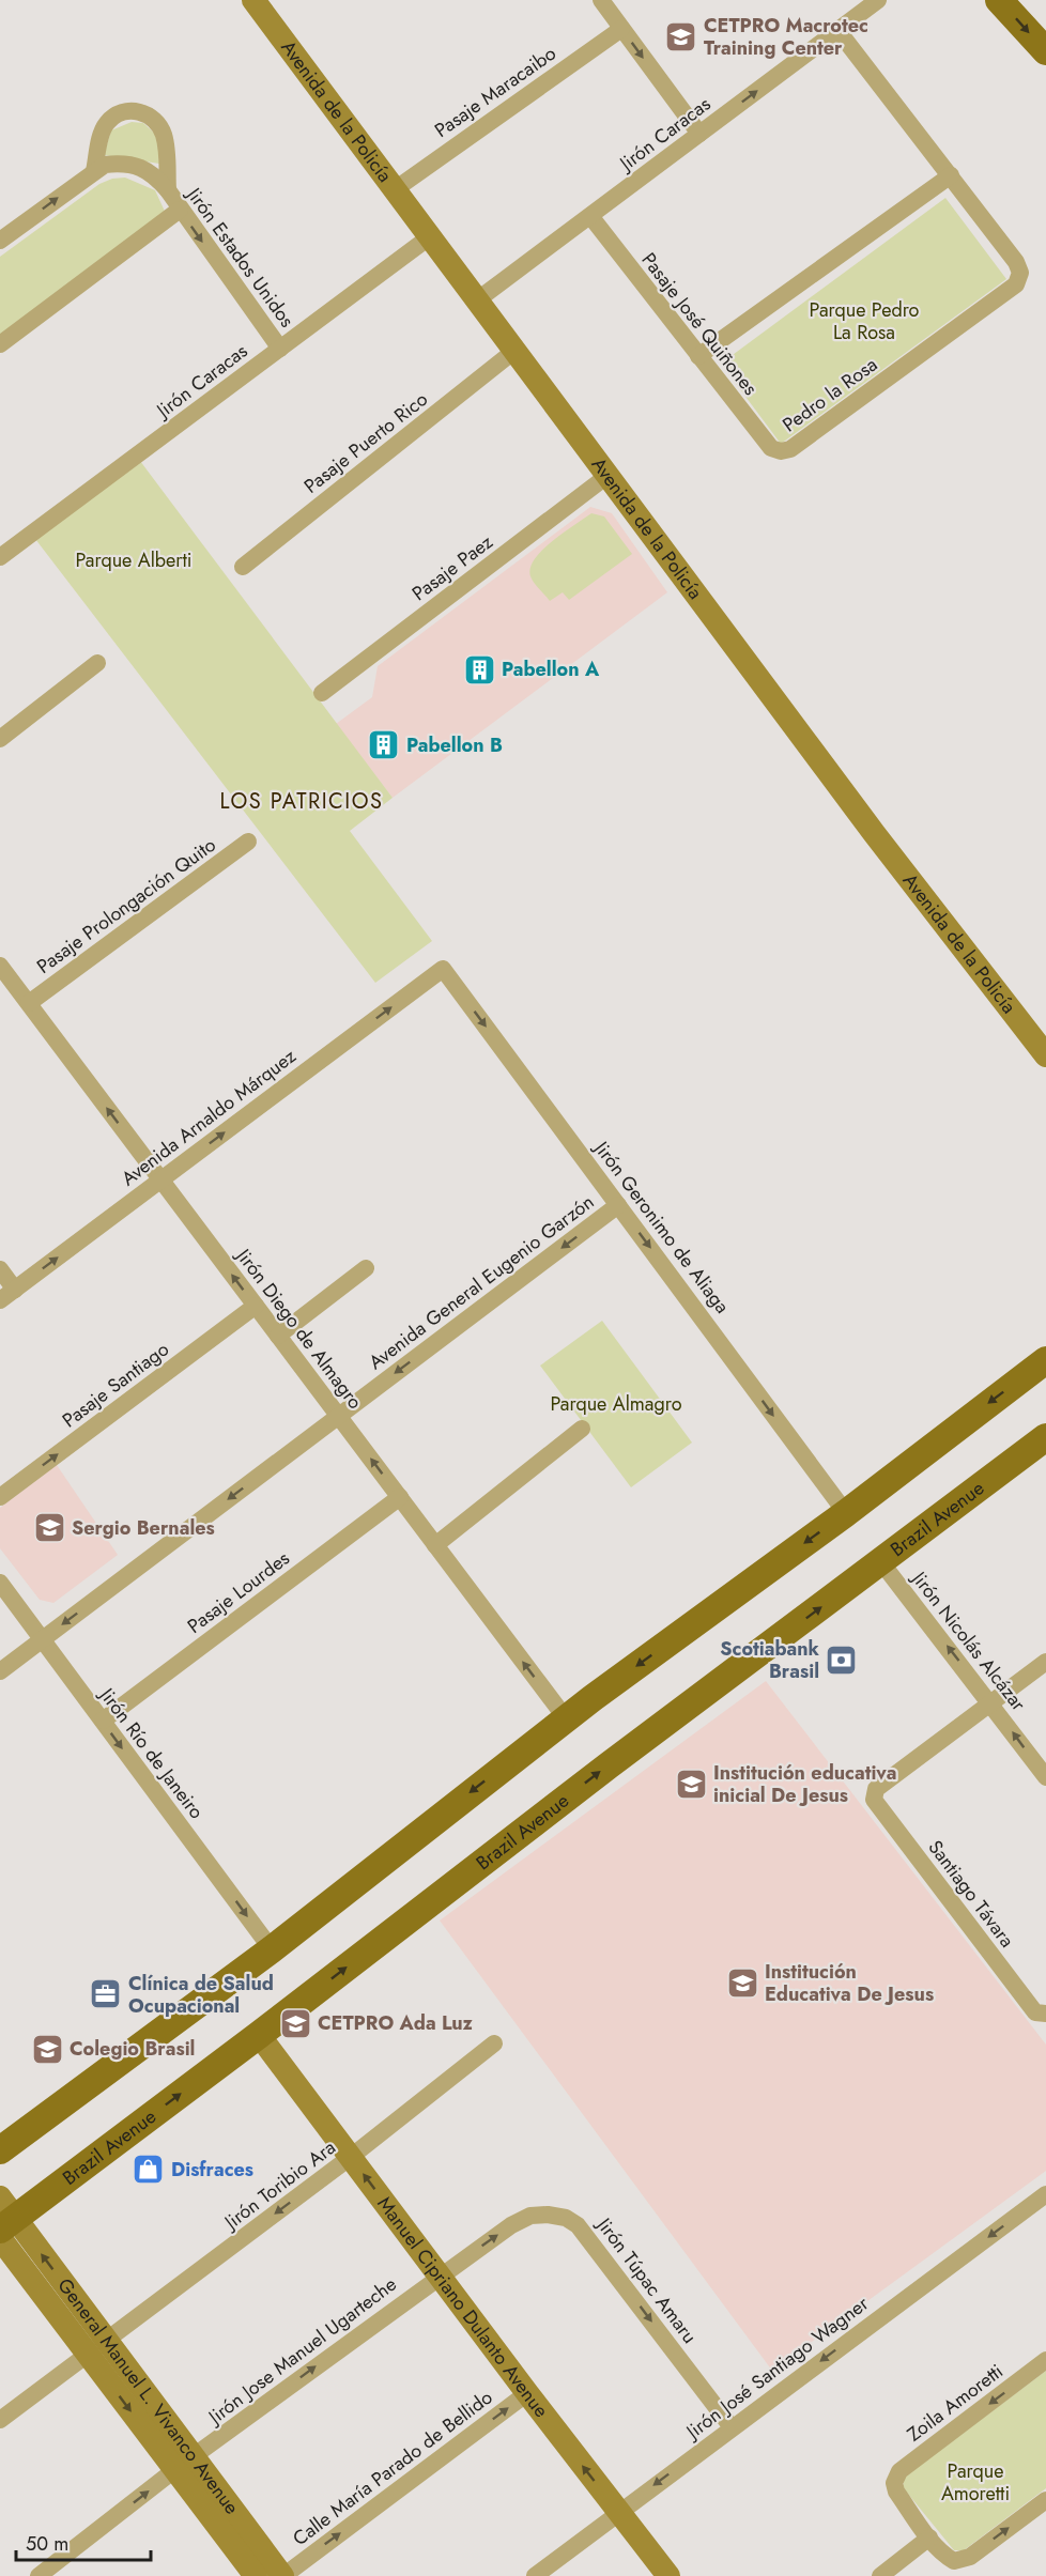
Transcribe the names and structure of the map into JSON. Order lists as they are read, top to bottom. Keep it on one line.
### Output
{"streets":{"main road":["Brazil Avenue"],"street":["Pasaje Maracaibo","Avenida de la Policía","Jirón Caracas","Jirón Estados Unidos","Pasaje José Quiñones","Pedro la Rosa","Pasaje Puerto Rico","Pasaje Paez","Pasaje Prolongación Quito","Avenida Arnaldo Márquez","Jirón Geronimo de Aliaga","Avenida General Eugenio Garzón","Jirón Diego de Almagro","Pasaje Santiago","Pasaje Lourdes","Jirón Nicolás Alcázar","Jirón Río de Janeiro","Santiago Távara","Jirón Toribio Ara","Jirón Túpac Amaru","Manuel Cipriano Dulanto Avenue","Jirón Jose Manuel Ugarteche","Jirón José Santiago Wagner","General Manuel L. Vivanco Avenue","Zoila Amoretti","Calle María Parado de Bellido"]},"crossings":[["Pasaje Maracaibo","Avenida de la Policía"],["Avenida de la Policía","Jirón Caracas"],["Avenida de la Policía","Pasaje Puerto Rico"],["Avenida de la Policía","Pasaje Paez"],["Jirón Caracas","Jirón Estados Unidos"],["Jirón Caracas","Pasaje José Quiñones"],["Pasaje José Quiñones","Pedro la Rosa"],["Pasaje Prolongación Quito","Jirón Diego de Almagro"],["Avenida Arnaldo Márquez","Jirón Geronimo de Aliaga"],["Avenida Arnaldo Márquez","Jirón Diego de Almagro"],["Jirón Geronimo de Aliaga","Avenida General Eugenio Garzón"],["Avenida General Eugenio Garzón","Jirón Diego de Almagro"],["Avenida General Eugenio Garzón","Jirón Río de Janeiro"],["Jirón Diego de Almagro","Pasaje Santiago"],["Jirón Diego de Almagro","Pasaje Lourdes"],["Brazil Avenue","Jirón Nicolás Alcázar"],["Brazil Avenue","Manuel Cipriano Dulanto Avenue"],["Brazil Avenue","General Manuel L. Vivanco Avenue"],["Pasaje Lourdes","Jirón Río de Janeiro"],["Jirón Nicolás Alcázar","Santiago Távara"],["Jirón Toribio Ara","Manuel Cipriano Dulanto Avenue"],["Jirón Toribio Ara","General Manuel L. Vivanco Avenue"],["Jirón Túpac Amaru","Manuel Cipriano Dulanto Avenue"],["Jirón Túpac Amaru","Jirón Jose Manuel Ugarteche"],["Jirón Túpac Amaru","Jirón José Santiago Wagner"],["Manuel Cipriano Dulanto Avenue","Jirón Jose Manuel Ugarteche"],["Manuel Cipriano Dulanto Avenue","Jirón José Santiago Wagner"],["Manuel Cipriano Dulanto Avenue","Calle María Parado de Bellido"],["Jirón Jose Manuel Ugarteche","General Manuel L. Vivanco Avenue"],["General Manuel L. Vivanco Avenue","Calle María Parado de Bellido"]],"one_way":["Avenida Arnaldo Márquez","Jirón Geronimo de Aliaga","Avenida General Eugenio Garzón","Jirón Diego de Almagro","Pasaje Santiago","Jirón Nicolás Alcázar","Jirón Río de Janeiro","Jirón Toribio Ara","Manuel Cipriano Dulanto Avenue","Jirón Jose Manuel Ugarteche","Jirón José Santiago Wagner","Zoila Amoretti","Calle María Parado de Bellido"],"districts":["LOS PATRICIOS"],"parks":["Parque Pedro La Rosa","Parque Alberti","Parque Almagro","Parque Amoretti"],"places":{"school or university":["CETPRO Macrotec Training Center","Sergio Bernales","Institución educativa inicial De Jesus","Institución Educativa De Jesus","CETPRO Ada Luz","Colegio Brasil"],"building":["Pabellon A","Pabellon B"],"bank":["Scotiabank Brasil"],"office":["Clínica de Salud Ocupacional"],"shop":["Disfraces"]},"scale_bar":"50 m"}
